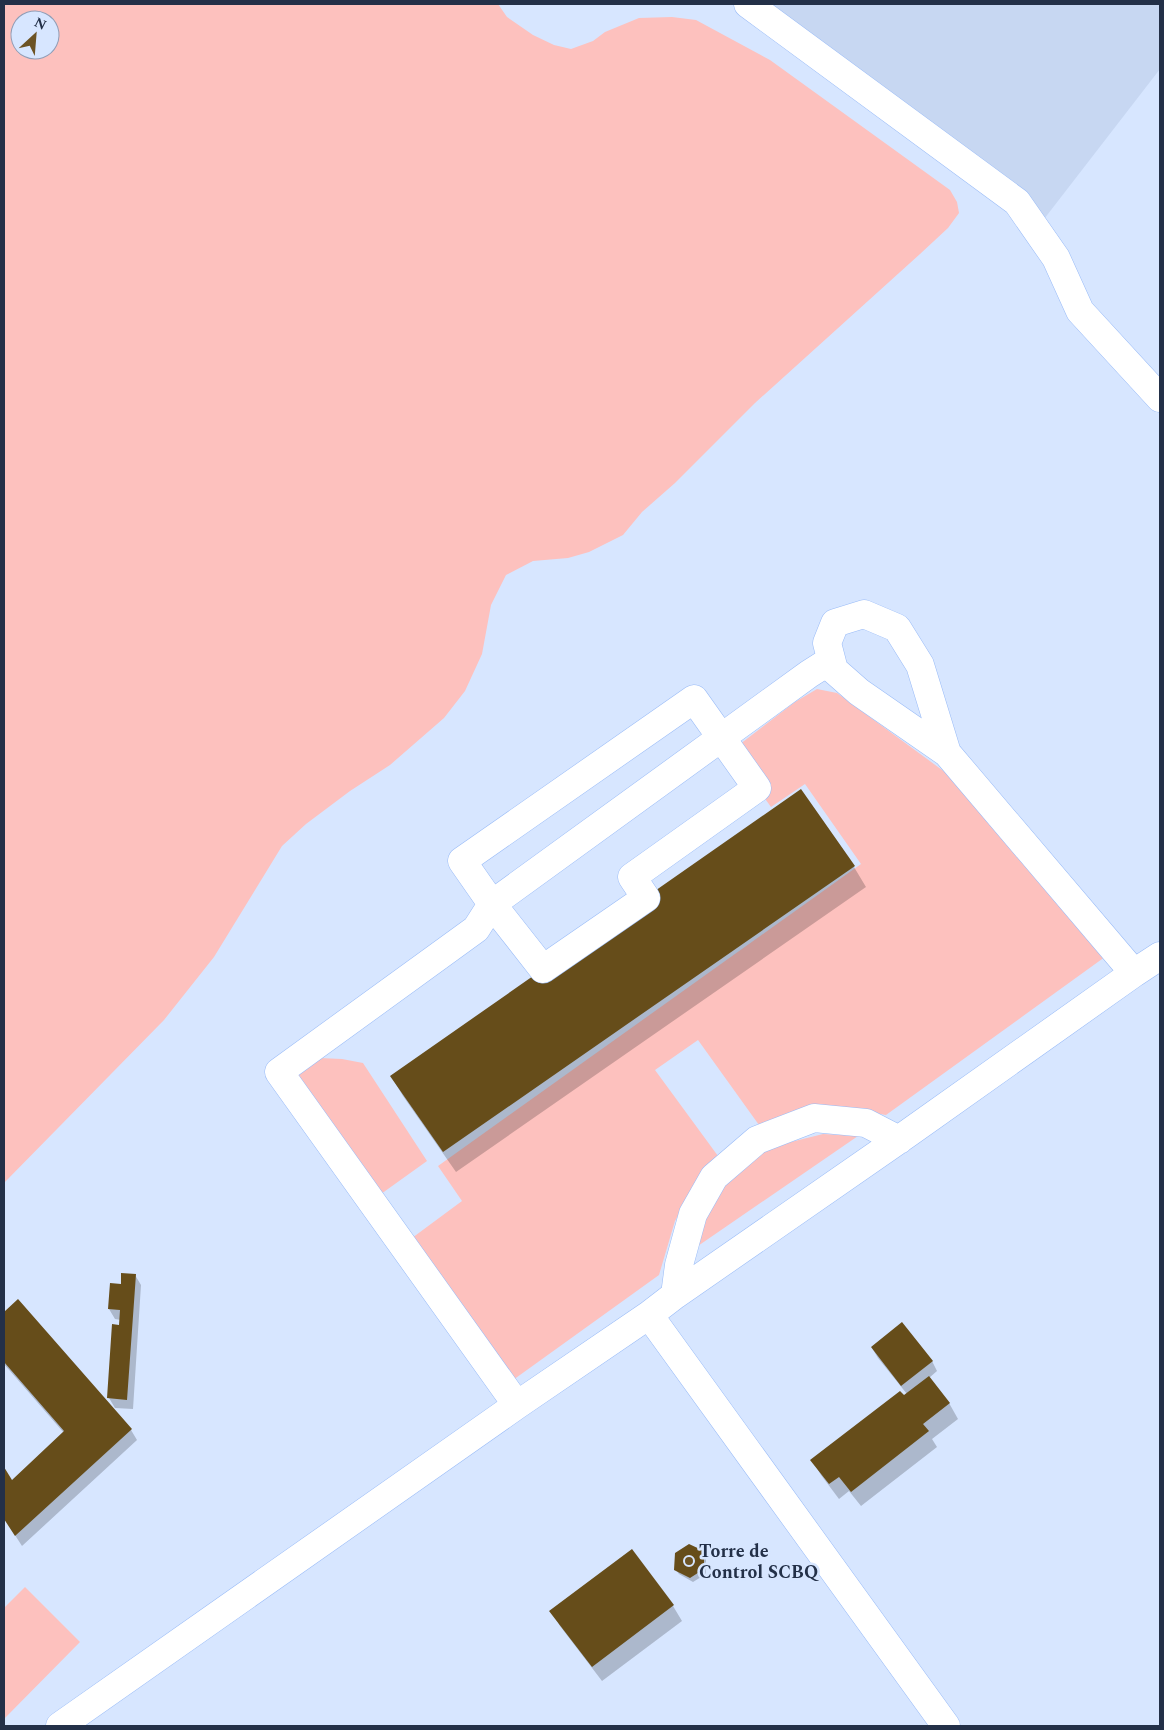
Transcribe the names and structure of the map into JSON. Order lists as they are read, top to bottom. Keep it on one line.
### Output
{"places":["Torre de Control SCBQ"],"north":"top right"}
